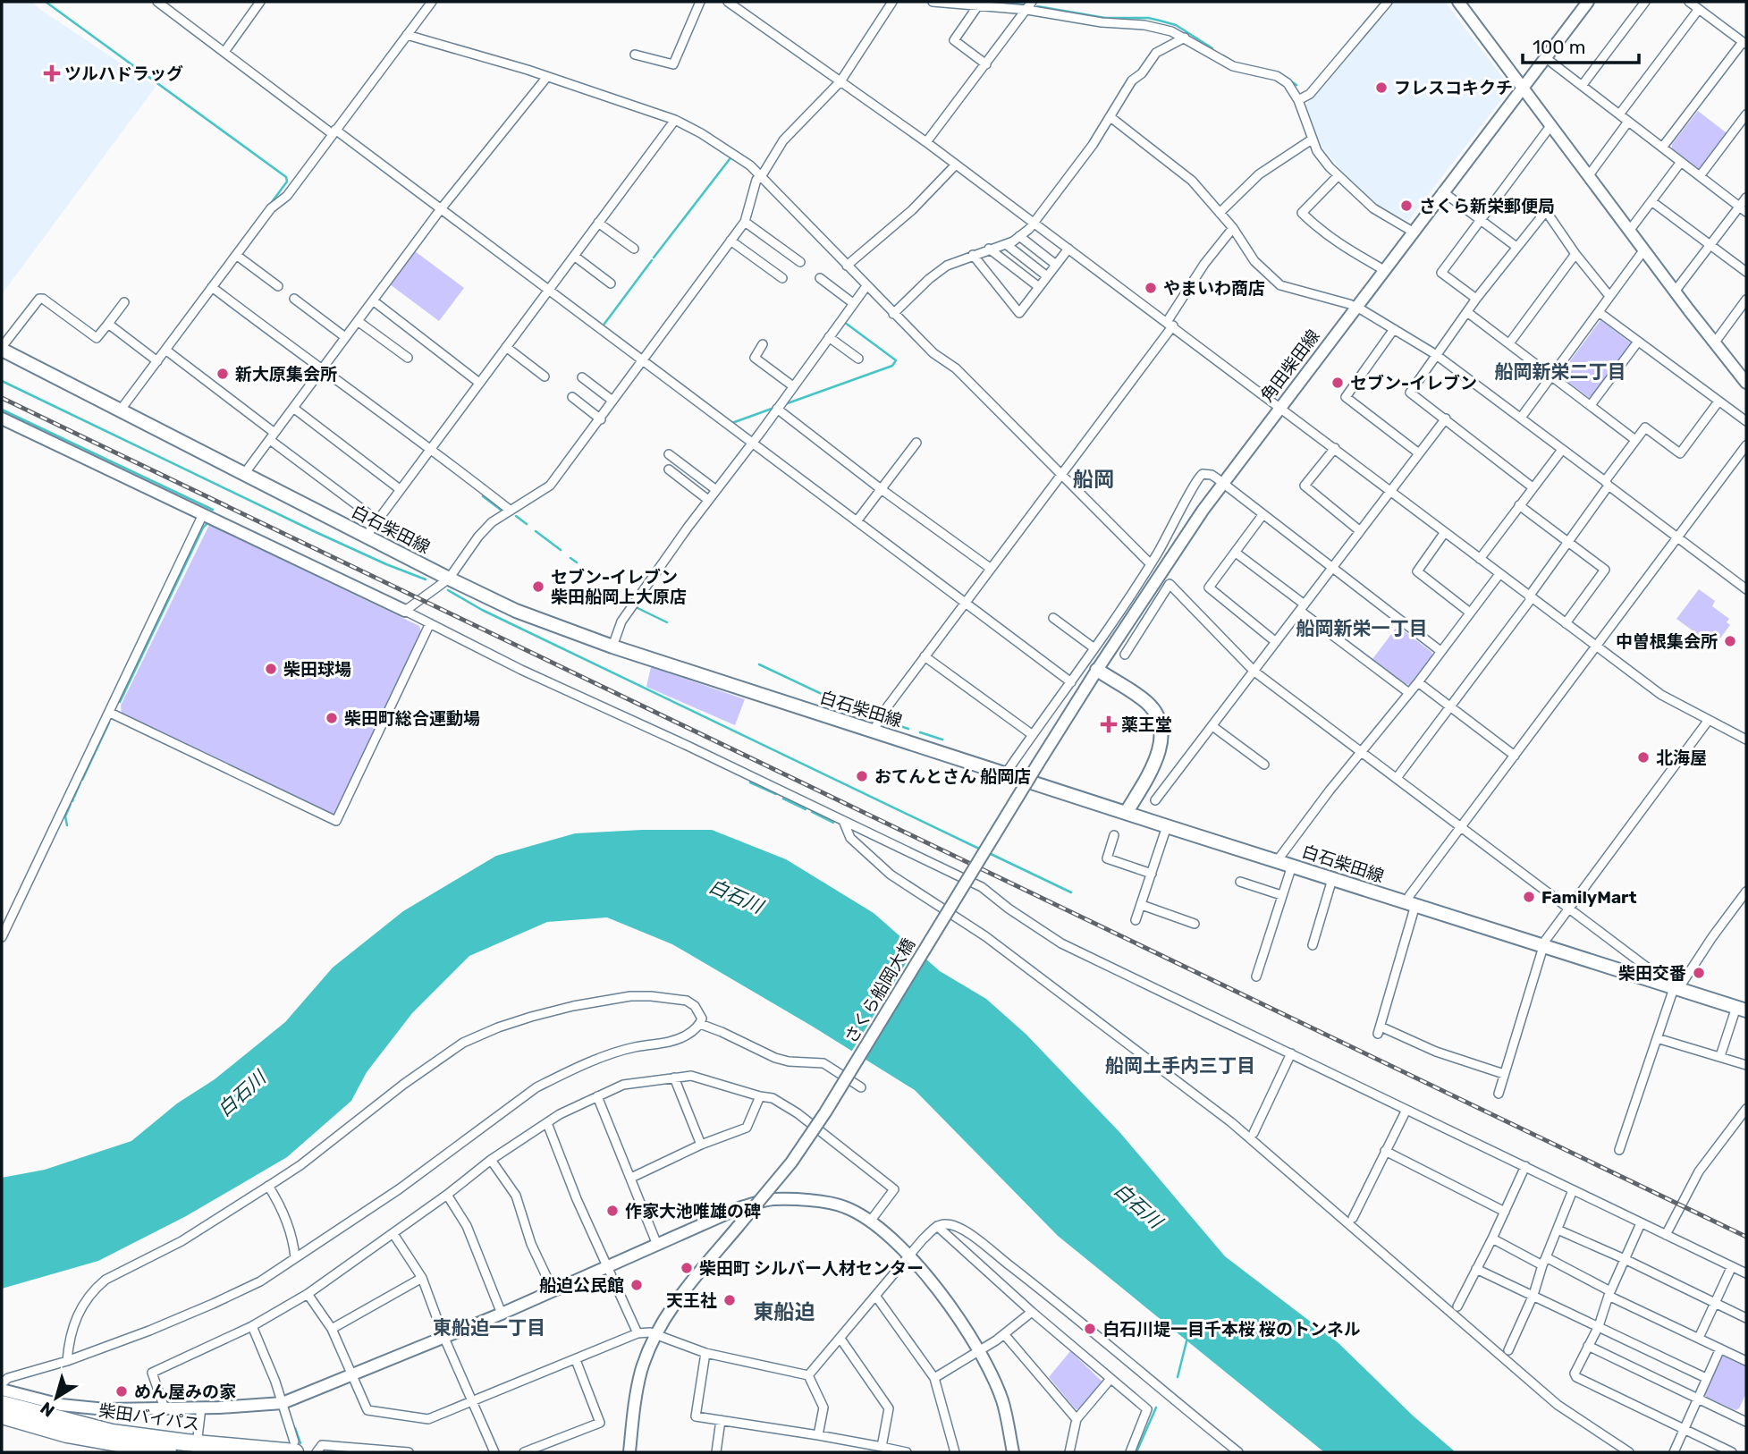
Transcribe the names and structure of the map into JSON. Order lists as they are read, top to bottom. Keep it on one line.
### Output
{"streets":{"highway":["柴田バイパス"],"main road":["白石柴田線"],"street":["角田柴田線","さくら船岡大橋"]},"crossings":[["角田柴田線","さくら船岡大橋"]],"districts":["船岡新栄二丁目","船岡","船岡新栄一丁目","船岡土手内三丁目","東船迫","東船迫一丁目"],"water":["白石川"],"places":{"health":["ツルハドラッグ","薬王堂"],"other":["フレスコキクチ","さくら新栄郵便局","やまいわ商店","新大原集会所","セブン-イレブン","セブン-イレブン 柴田船岡上大原店","中曽根集会所","柴田球場","柴田町総合運動場","北海屋","おてんとさん 船岡店","FamilyMart","柴田交番","作家大池唯雄の碑","柴田町 シルバー人材センター","船迫公民館","天王社","白石川堤一目千本桜 桜のトンネル","めん屋みの家"]},"scale_bar":"100 m","north":"bottom left"}
